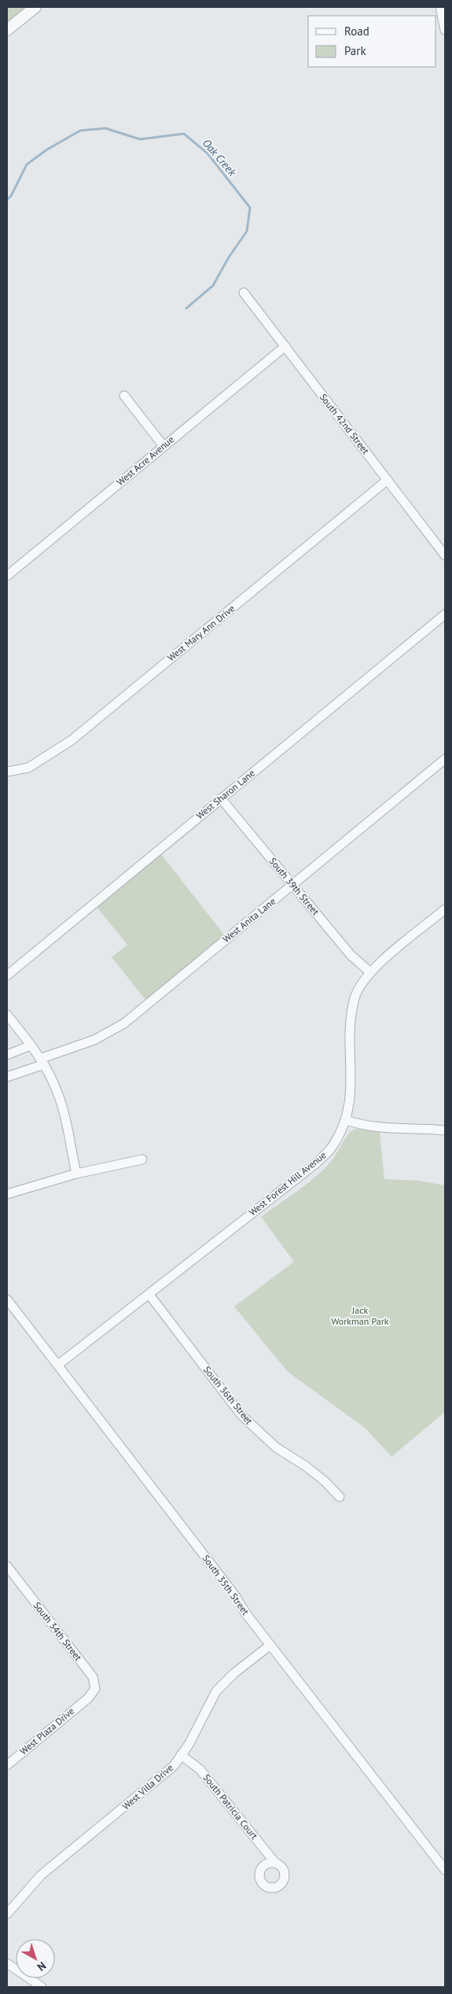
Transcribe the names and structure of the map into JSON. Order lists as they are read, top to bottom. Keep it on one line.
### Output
{"streets":{"street":["South 42nd Street","West Acre Avenue","West Mary Ann Drive","West Sharon Lane","South 39th Street","West Anita Lane","West Forest Hill Avenue","South 36th Street","South 35th Street","South 34th Street","West Plaza Drive","West Villa Drive","South Patricia Court"]},"crossings":[["South 42nd Street","West Acre Avenue"],["South 42nd Street","West Mary Ann Drive"],["West Sharon Lane","South 39th Street"],["South 39th Street","West Anita Lane"],["South 39th Street","West Forest Hill Avenue"],["West Forest Hill Avenue","South 36th Street"],["West Forest Hill Avenue","South 35th Street"],["South 35th Street","West Villa Drive"],["South 34th Street","West Plaza Drive"],["West Villa Drive","South Patricia Court"]],"water":["Oak Creek"],"parks":["Jack Workman Park"],"legend":["Road","Park"],"north":"bottom right"}
